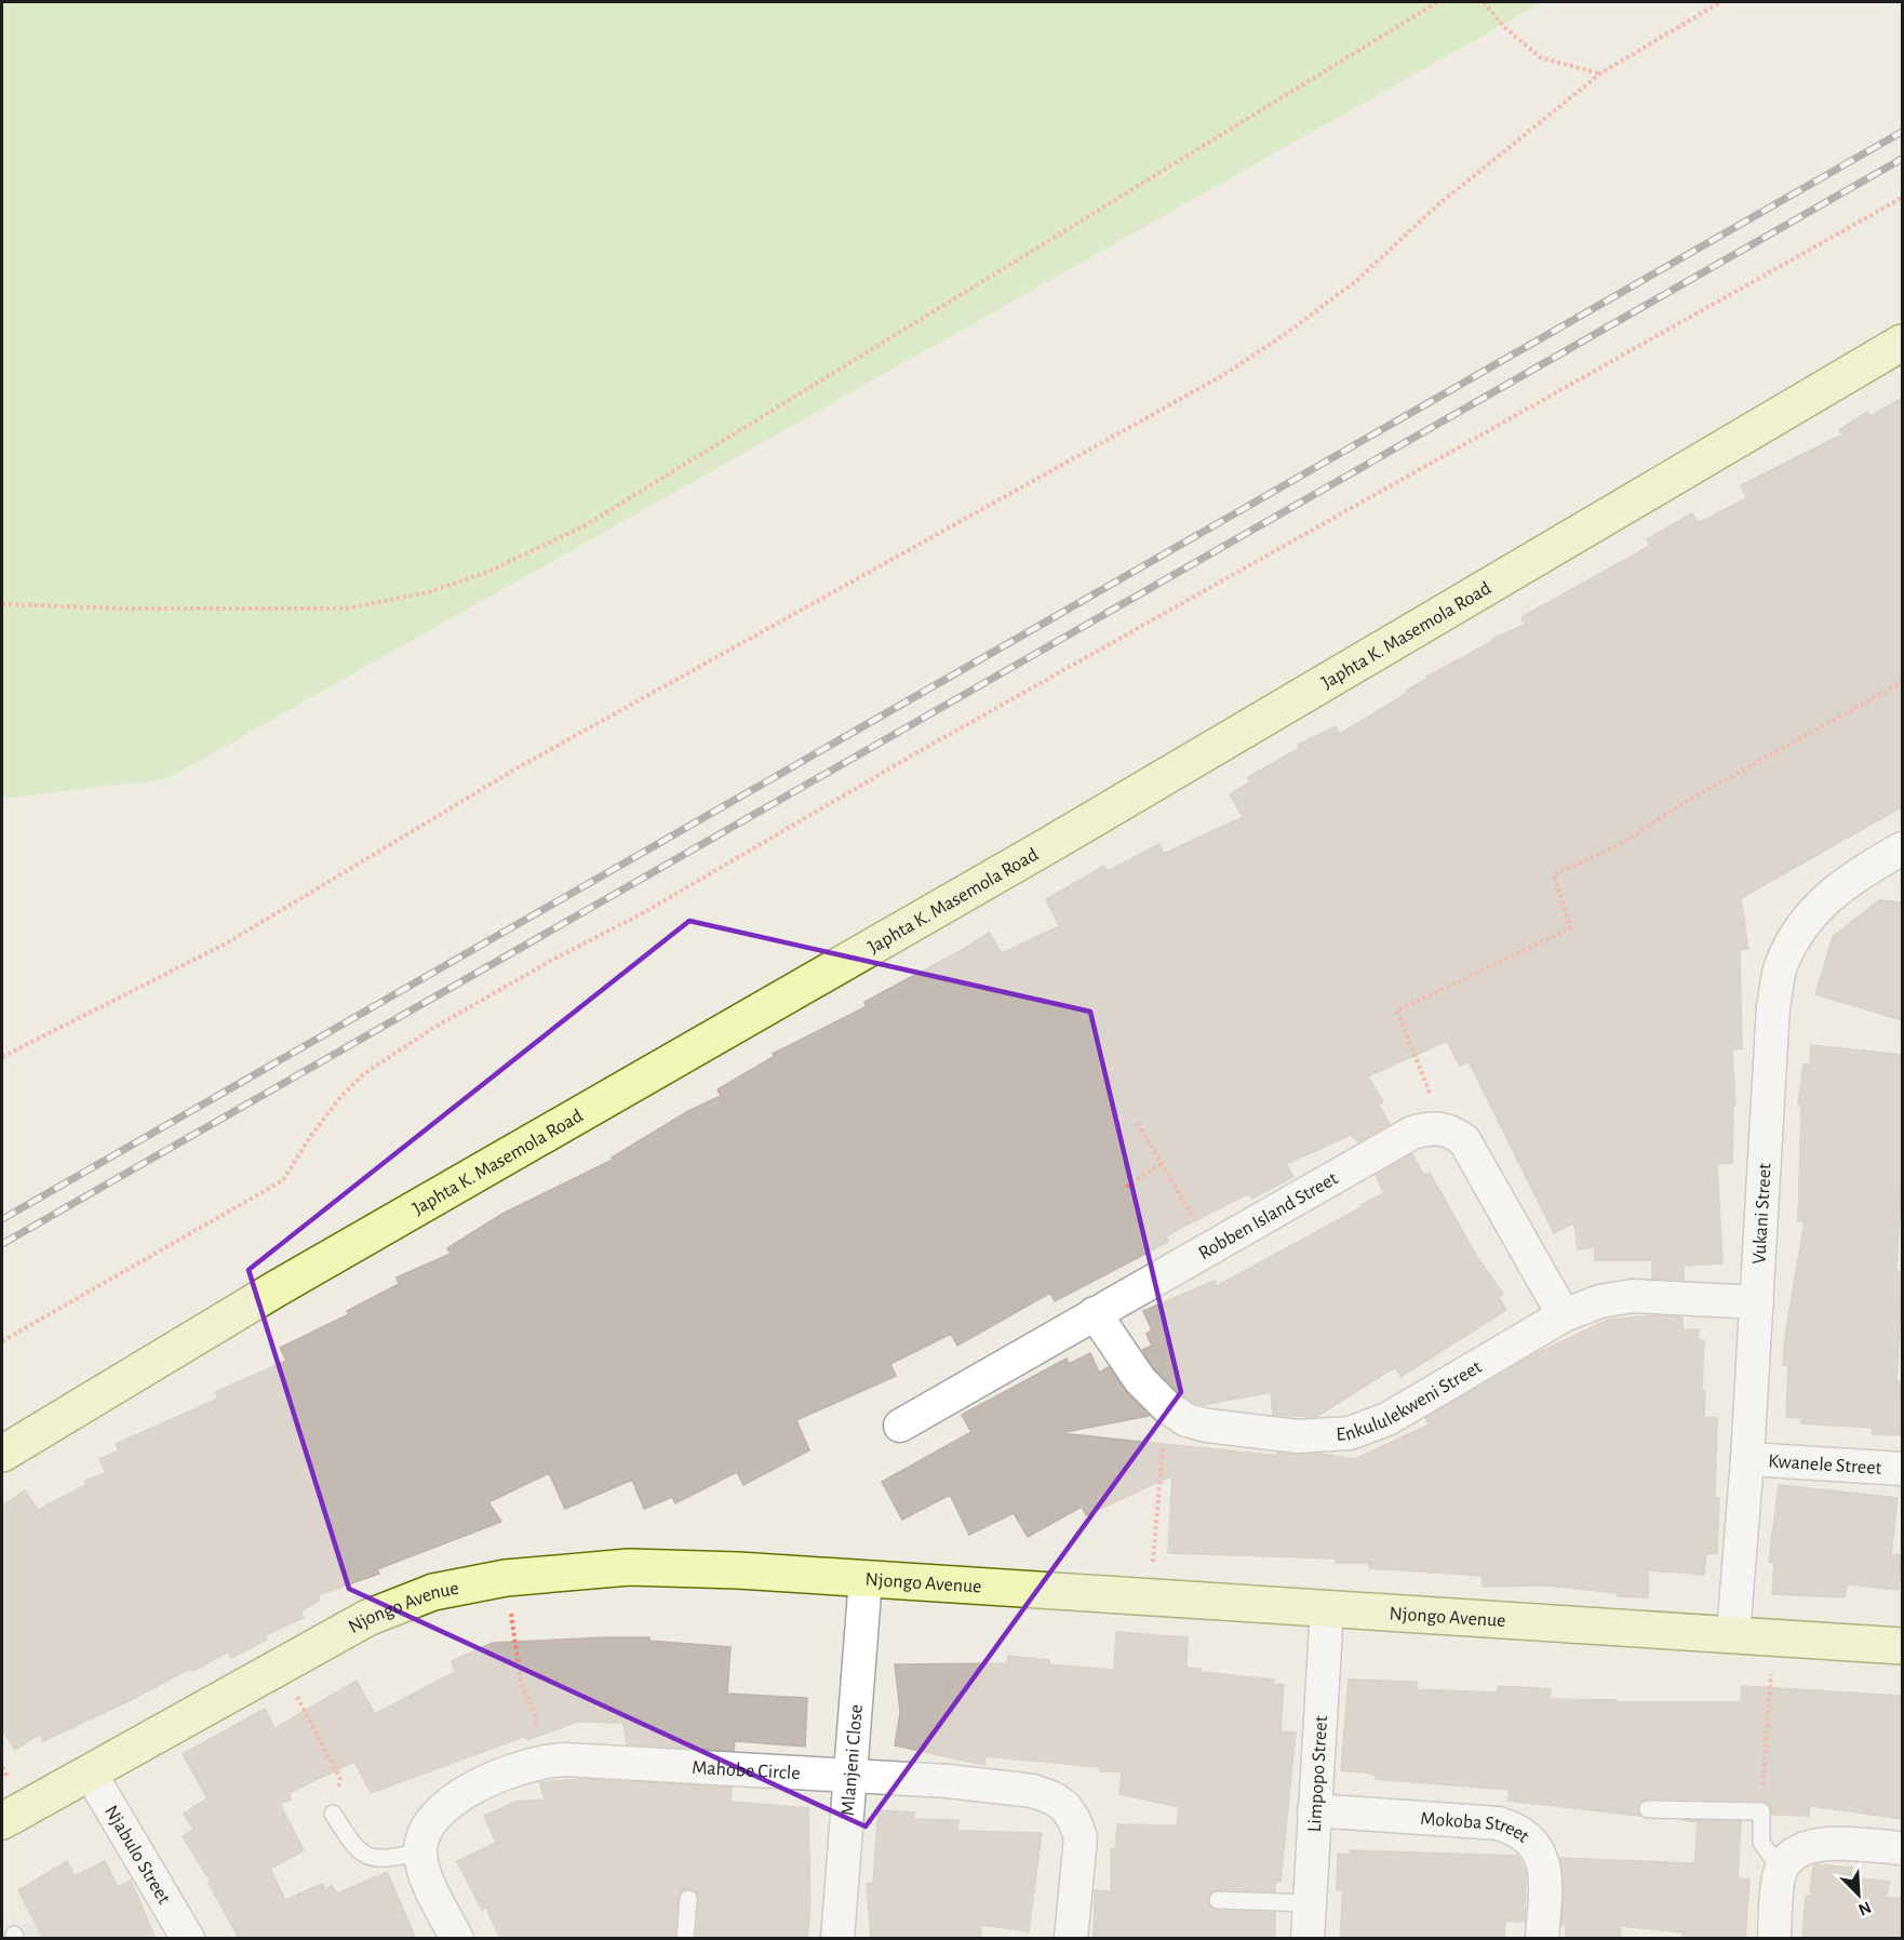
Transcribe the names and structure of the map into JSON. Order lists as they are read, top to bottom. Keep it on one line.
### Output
{"streets":{"main road":["Japhta K. Masemola Road","Njongo Avenue"],"street":["Vukani Street","Robben Island Street","Enkululekweni Street","Kwanele Street","Mlanjeni Close","Mahobe Circle","Limpopo Street","Mokoba Street","Njabulo Street"]},"crossings":[["Vukani Street","Enkululekweni Street"],["Vukani Street","Kwanele Street"],["Vukani Street","Njongo Avenue"],["Robben Island Street","Enkululekweni Street"],["Njongo Avenue","Mlanjeni Close"],["Njongo Avenue","Limpopo Street"],["Njongo Avenue","Njabulo Street"],["Mlanjeni Close","Mahobe Circle"],["Limpopo Street","Mokoba Street"]],"north":"bottom right"}
